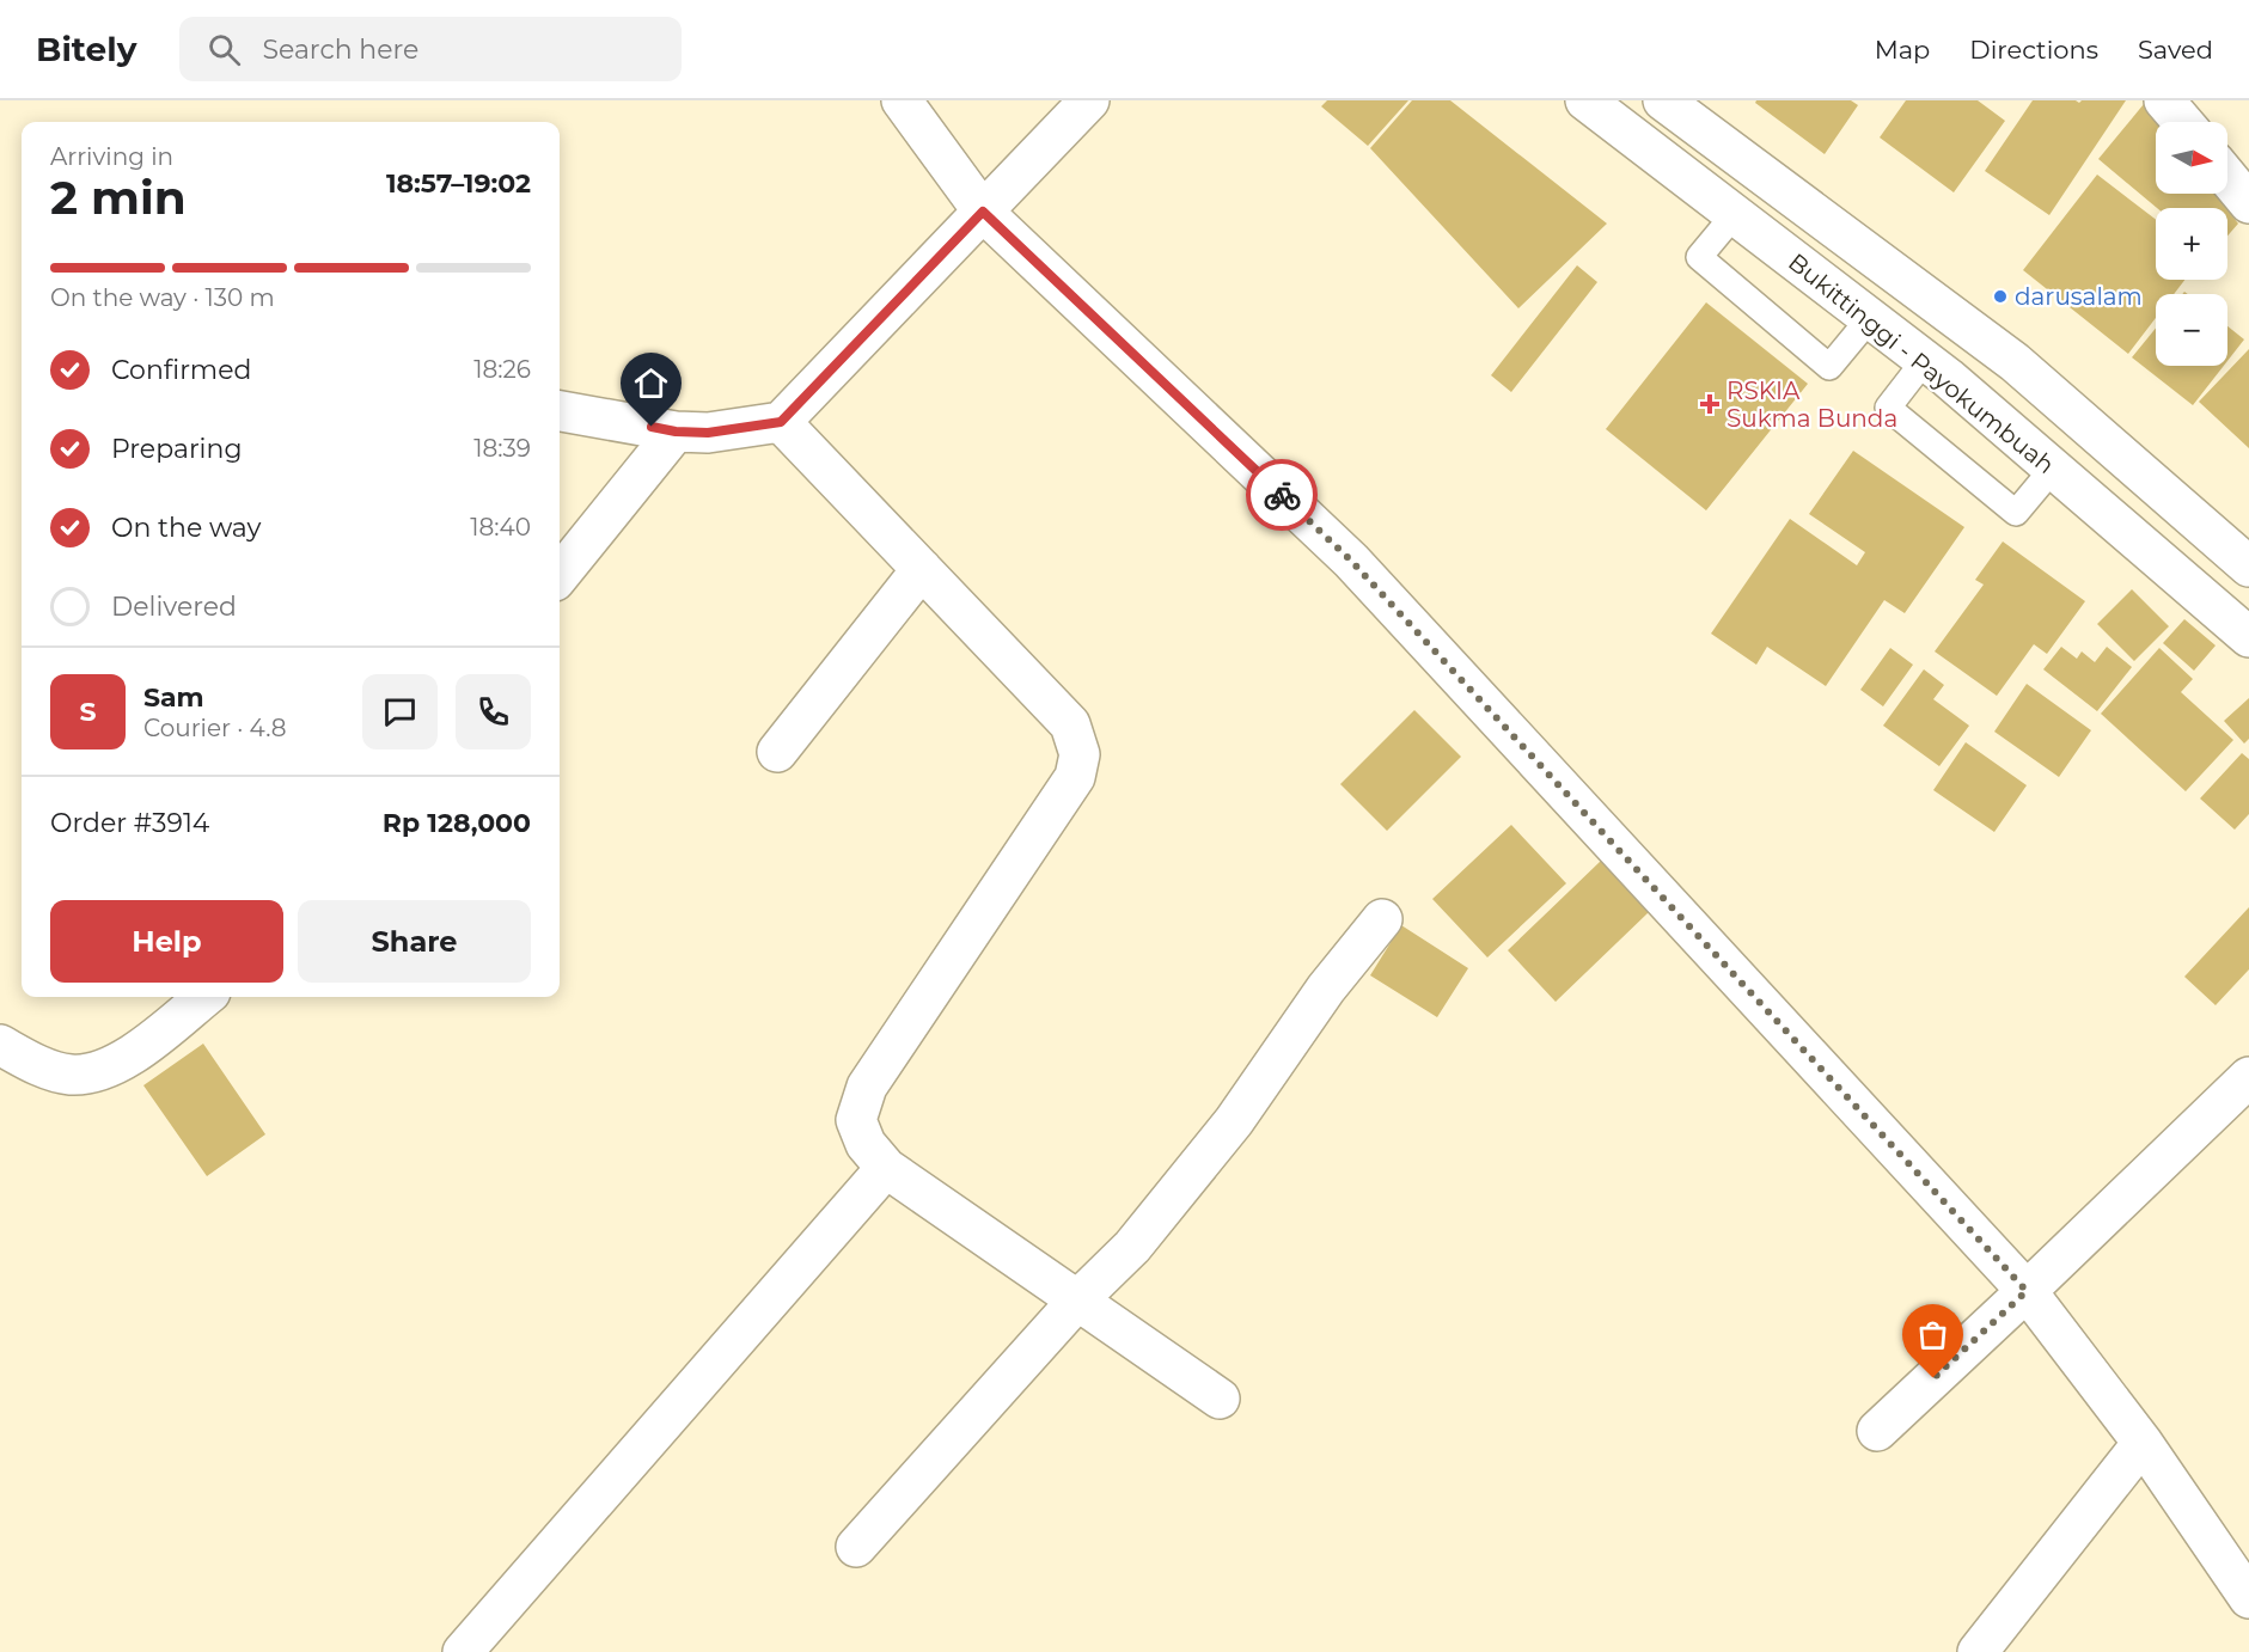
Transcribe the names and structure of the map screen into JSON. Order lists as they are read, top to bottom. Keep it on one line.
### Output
{"streets":{"main road":["Bukittinggi - Payokumbuah"]},"places":{"other":["darusalam"],"health":["RSKIA Sukma Bunda"]},"north":"right","page":{"header":"Bitely","search":"Search here","nav":["Map","Directions","Saved"],"map_buttons":["+","−"],"heading":["2 min","Arriving in","18:57–19:02"],"panel":["Sam","Courier · 4.8","Order #3914","Rp 128,000"],"bar":"On the way · 130 m","list":[["Confirmed","18:26"],["Preparing","18:39"],["On the way","18:40"],"Delivered"],"round":"S","buttons":["Help","Share"]}}
